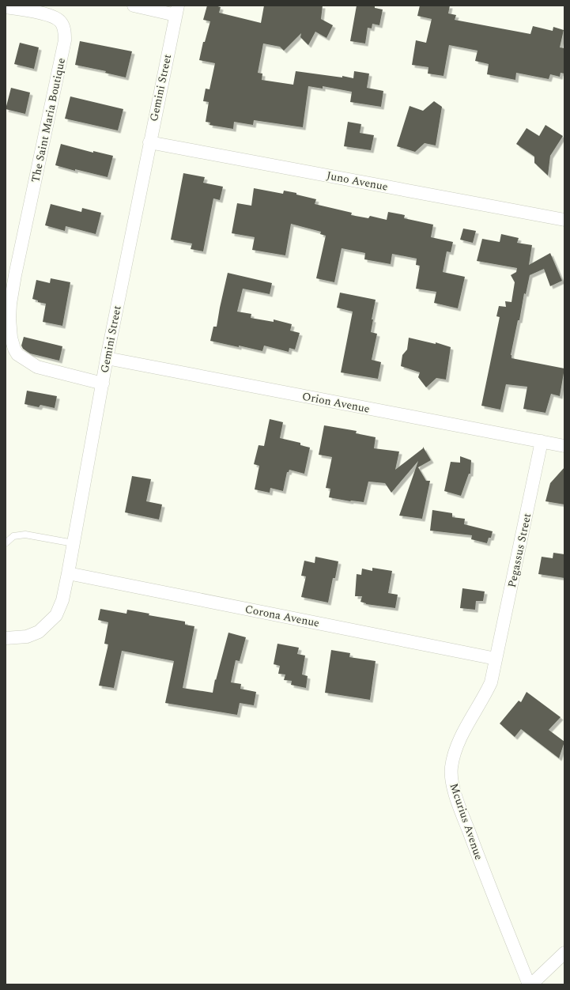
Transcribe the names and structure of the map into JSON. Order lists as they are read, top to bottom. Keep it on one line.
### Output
{"streets":{"street":["Gemini Street","The Saint Maria Boutique","Juno Avenue","Orion Avenue","Pegassus Street","Corona Avenue","Mcurius Avenue"]},"crossings":[["Gemini Street","The Saint Maria Boutique"],["Gemini Street","Juno Avenue"],["Gemini Street","Orion Avenue"],["Gemini Street","Corona Avenue"],["Orion Avenue","Pegassus Street"],["Pegassus Street","Corona Avenue"],["Pegassus Street","Mcurius Avenue"],["Corona Avenue","Mcurius Avenue"]]}
